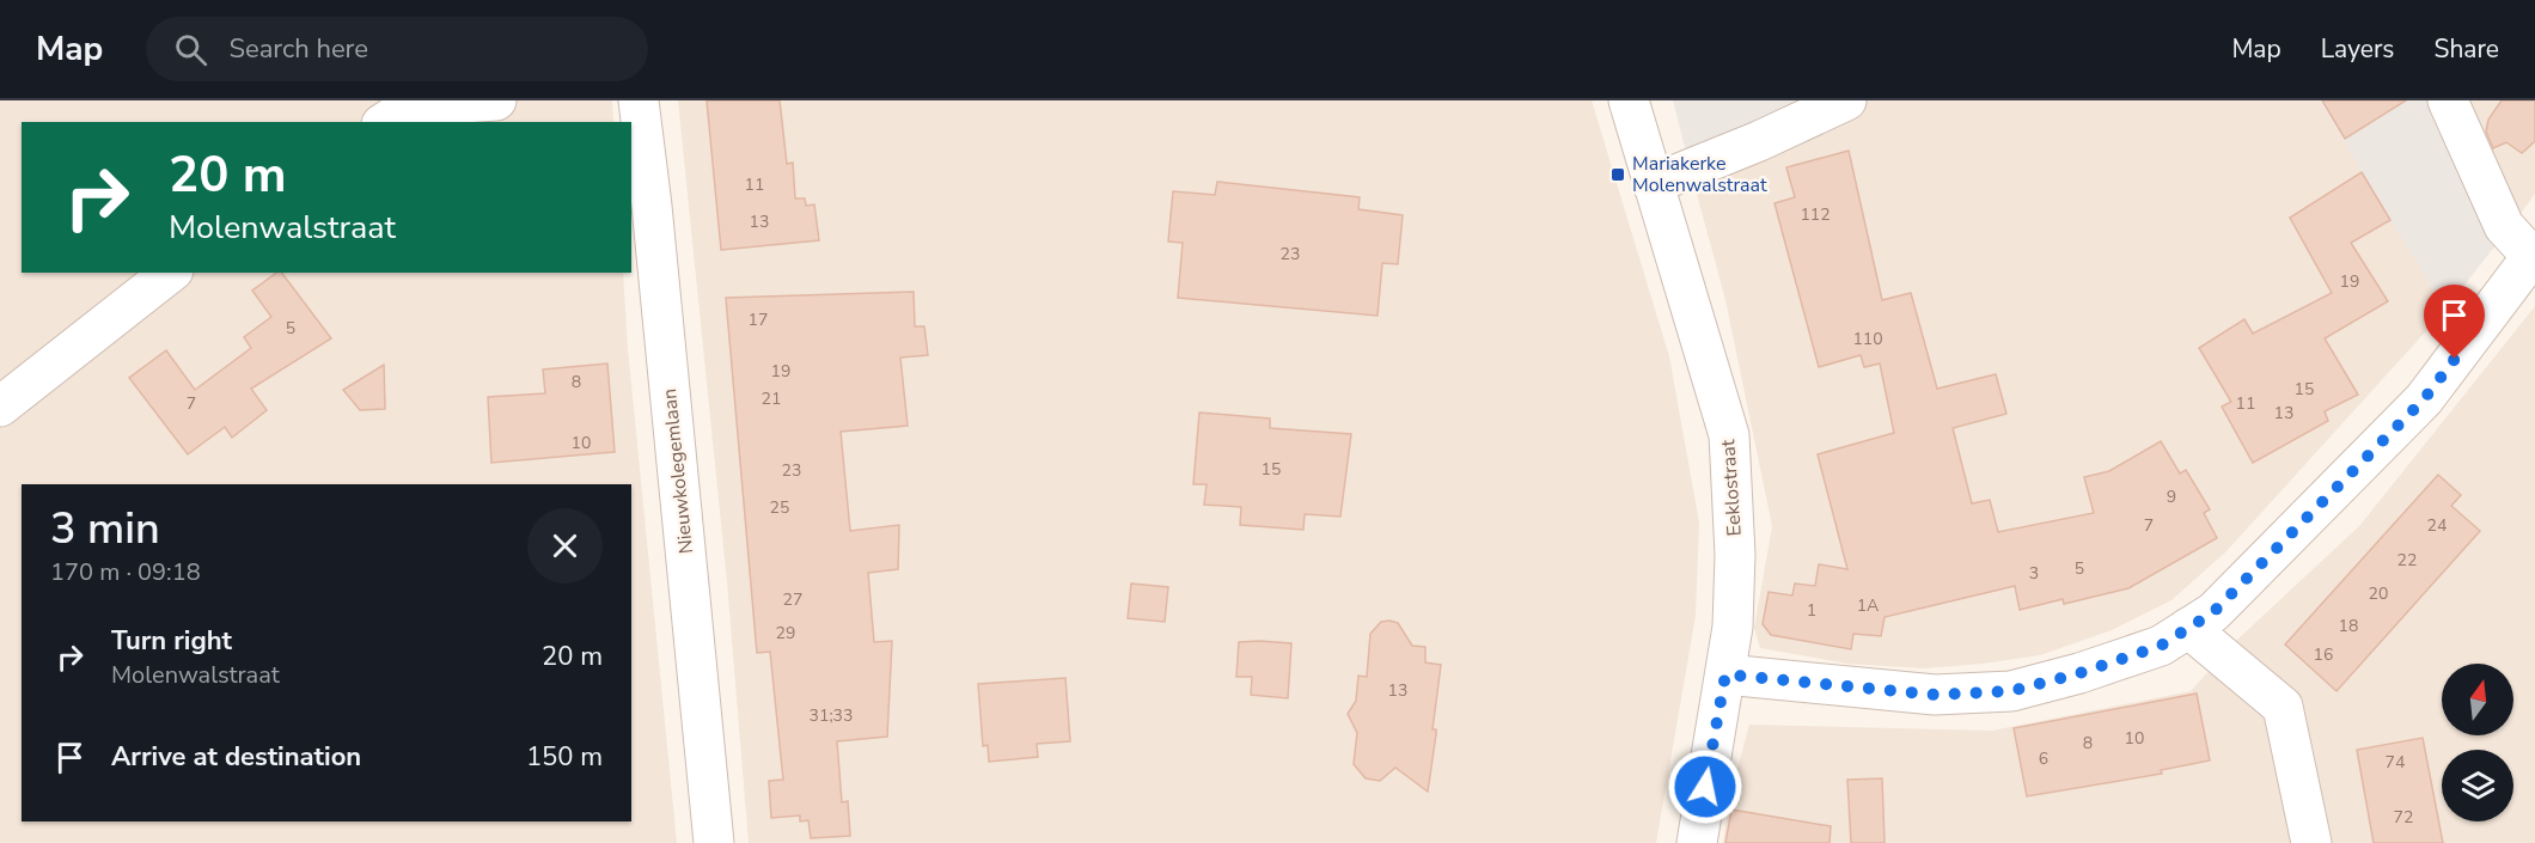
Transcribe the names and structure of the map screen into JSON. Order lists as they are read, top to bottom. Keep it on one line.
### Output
{"streets":{"street":["Nieuwkolegemlaan","Eeklostraat"]},"places":{"transit":["Mariakerke Molenwalstraat"]},"house_numbers":["11","112","13","23","19","17","5","110","19","8","15","21","7","11","13","10","15","23","9","25","7","24","22","5","3","20","27","1A","1","18","29","16","13","31;33","10","8","6","74","72"],"north":"top","page":{"header":"Map","search":"Search here","nav":["Map","Layers","Share"],"turn":["20 m","Molenwalstraat"],"heading":["3 min","170 m · 09:18"],"list":[{"name":"Turn right","note":"Molenwalstraat","value":"20 m"},{"name":"Arrive at destination","value":"150 m"}]}}
